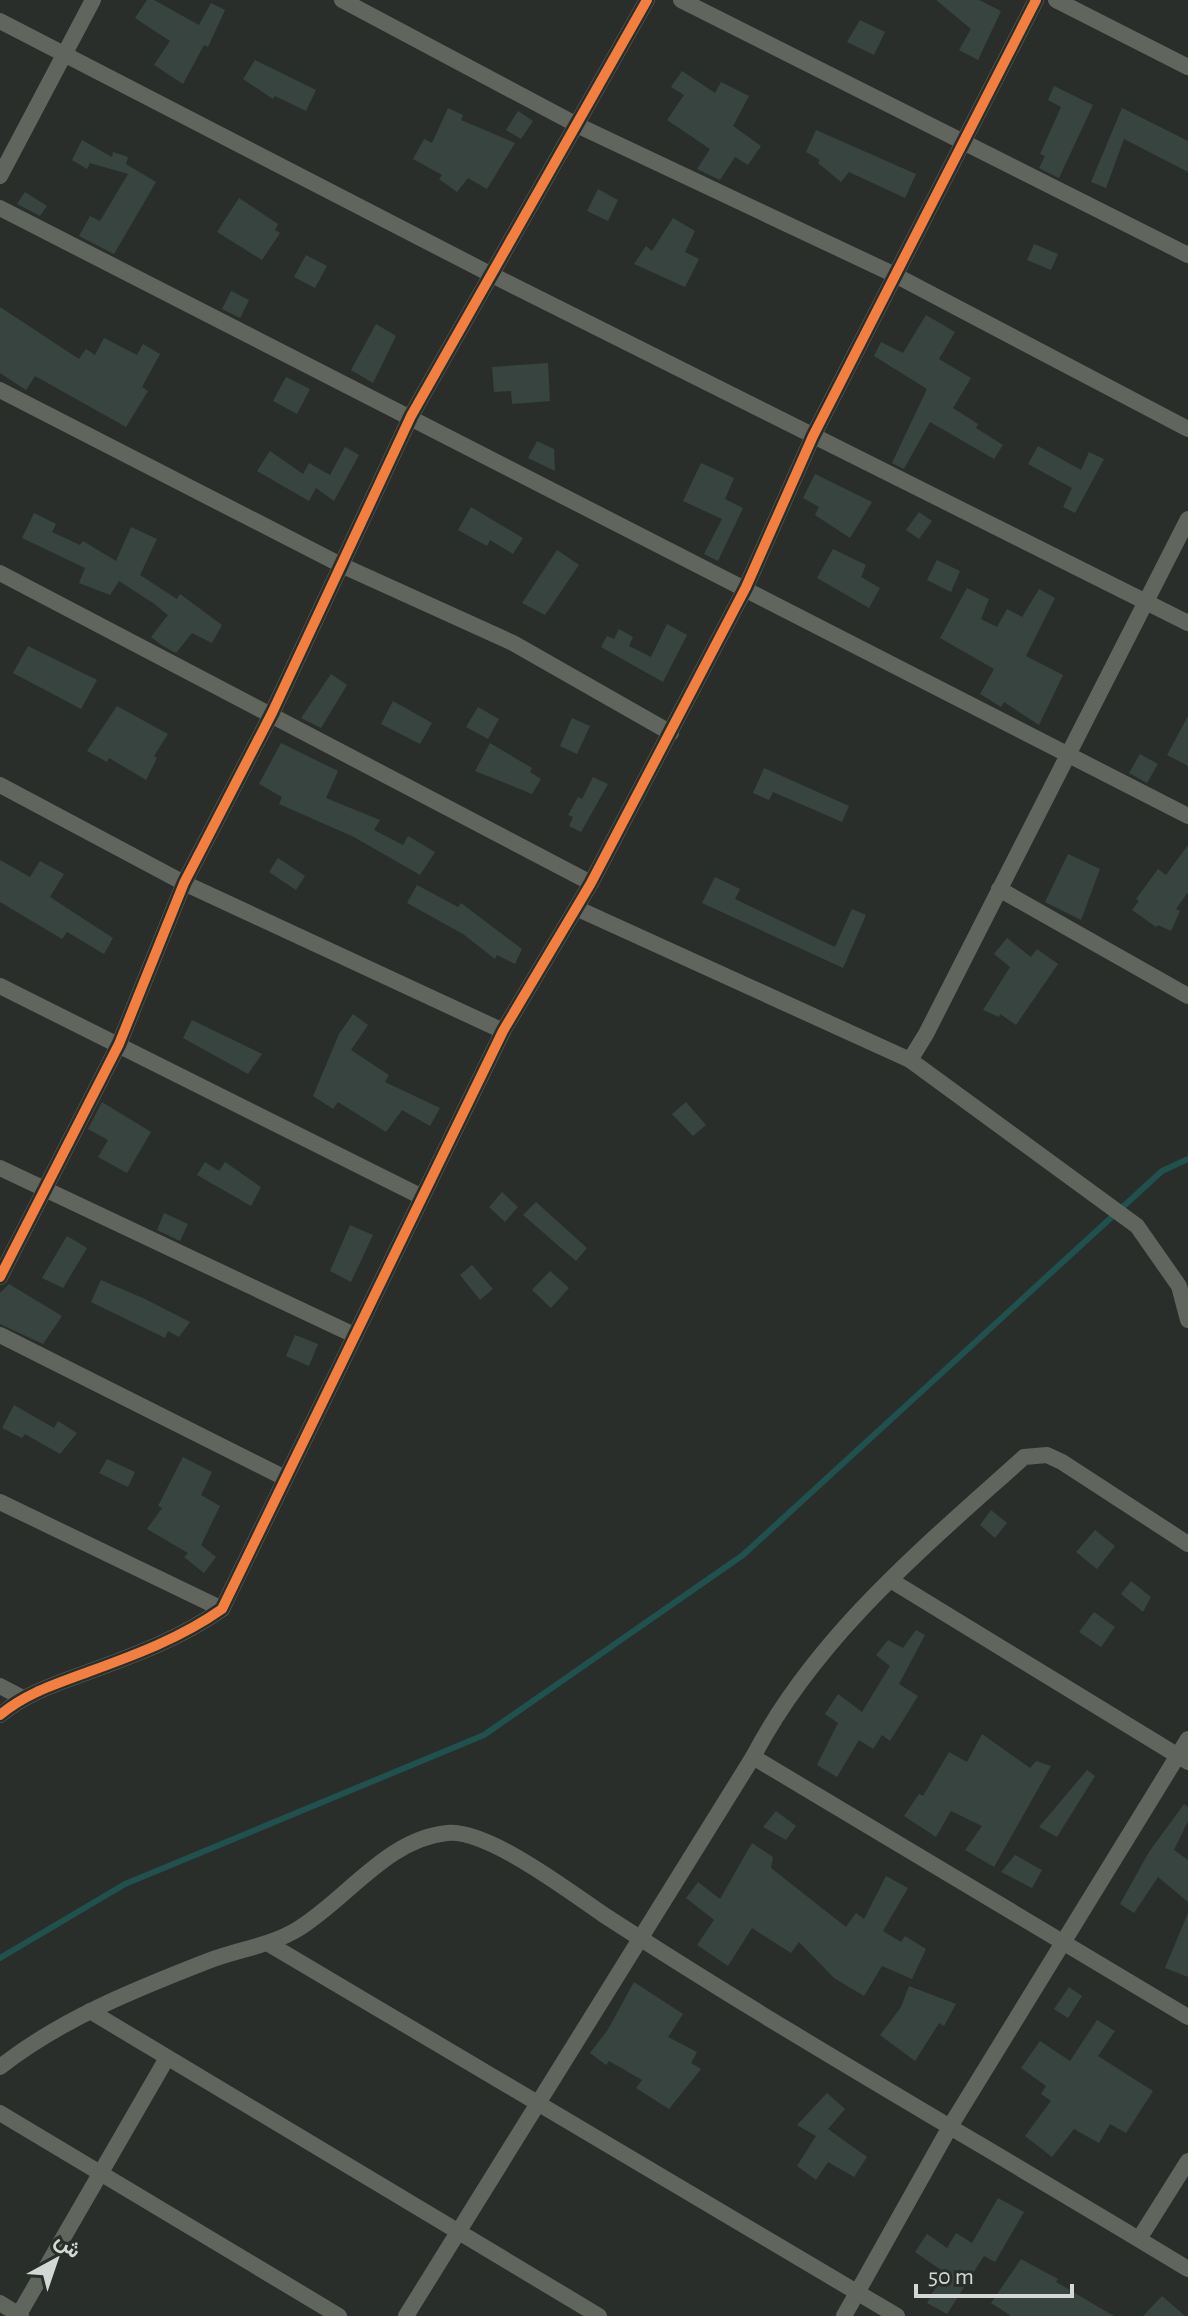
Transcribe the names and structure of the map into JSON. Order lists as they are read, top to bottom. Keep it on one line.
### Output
{"scale_bar":"50 m","north":"top right"}
